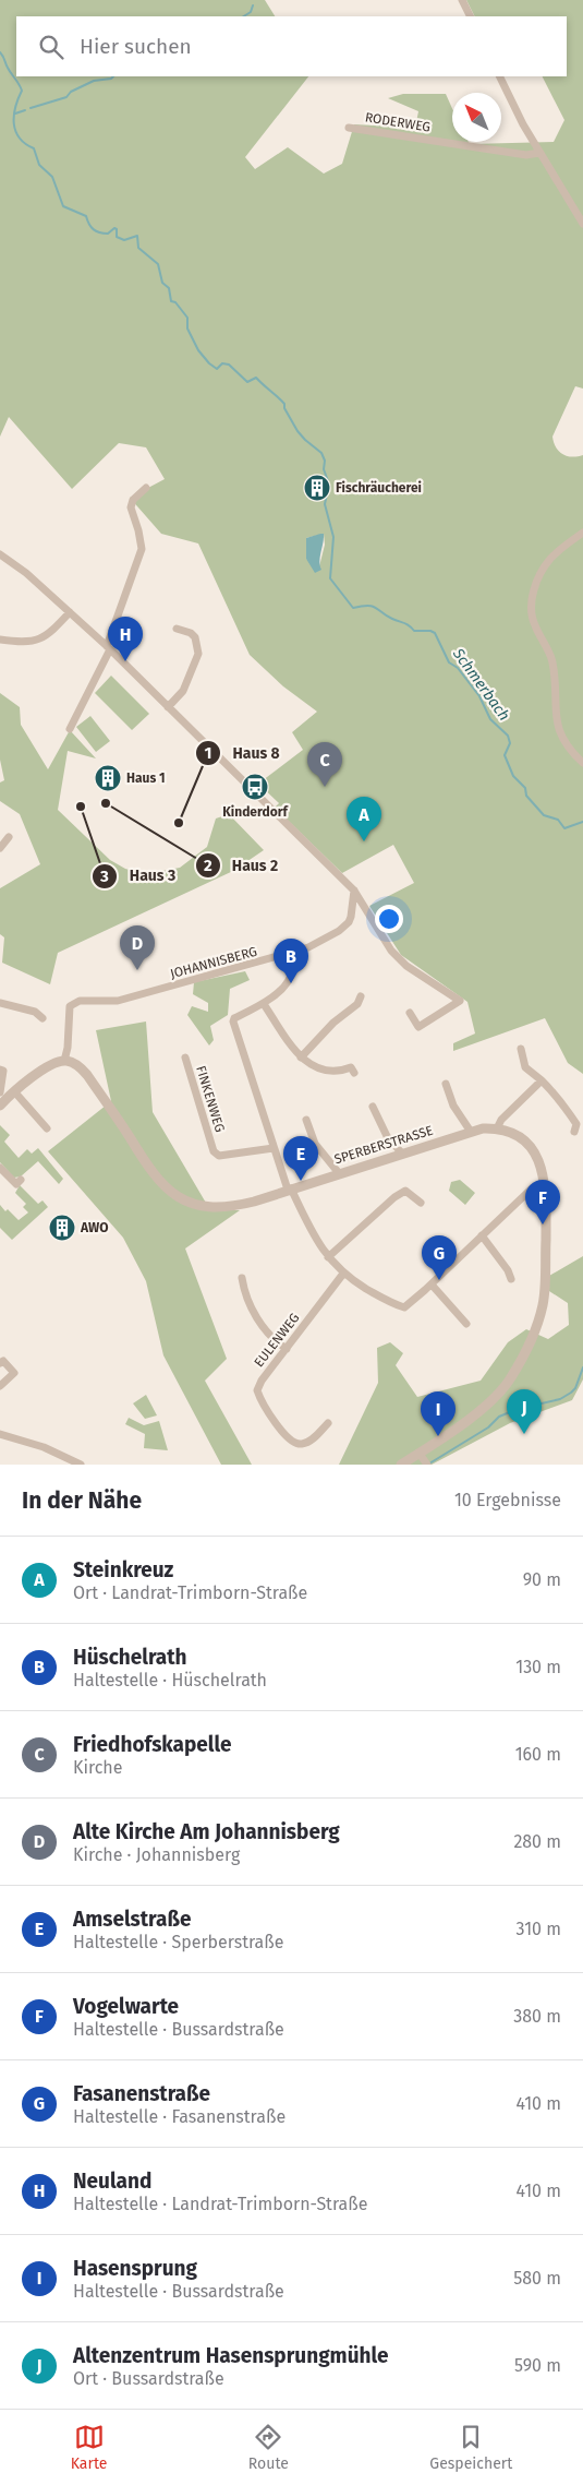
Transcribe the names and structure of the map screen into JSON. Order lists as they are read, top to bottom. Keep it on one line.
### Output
{"streets":{"street":["RODERWEG","JOHANNISBERG","FINKENWEG","SPERBERSTRASSE","EULENWEG"]},"crossings":[["JOHANNISBERG","SPERBERSTRASSE"]],"water":["Schmerbach"],"places":{"building":["Fischräucherei","Haus 1","AWO"],"bus stop":["Kinderdorf"],"other":["Haus 2","Haus 3","Haus 8"]},"north":"top left","page":{"search":"Hier suchen","pins":["H","C","A","D","B","E","F","G","J","I"],"heading":["In der Nähe","10 Ergebnisse"],"list":[{"mark":"A","name":"Steinkreuz","note":"Ort · Landrat-Trimborn-Straße","value":"90 m"},{"mark":"B","name":"Hüschelrath","note":"Haltestelle · Hüschelrath","value":"130 m"},{"mark":"C","name":"Friedhofskapelle","note":"Kirche","value":"160 m"},{"mark":"D","name":"Alte Kirche Am Johannisberg","note":"Kirche · Johannisberg","value":"280 m"},{"mark":"E","name":"Amselstraße","note":"Haltestelle · Sperberstraße","value":"310 m"},{"mark":"F","name":"Vogelwarte","note":"Haltestelle · Bussardstraße","value":"380 m"},{"mark":"G","name":"Fasanenstraße","note":"Haltestelle · Fasanenstraße","value":"410 m"},{"mark":"H","name":"Neuland","note":"Haltestelle · Landrat-Trimborn-Straße","value":"410 m"},{"mark":"I","name":"Hasensprung","note":"Haltestelle · Bussardstraße","value":"580 m"},{"mark":"J","name":"Altenzentrum Hasensprungmühle","note":"Ort · Bussardstraße","value":"590 m"}],"nav":["Karte","Route","Gespeichert"]}}
